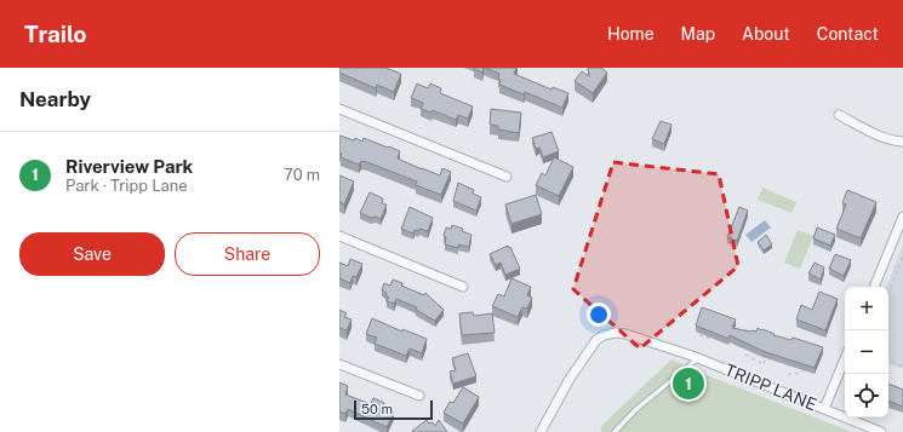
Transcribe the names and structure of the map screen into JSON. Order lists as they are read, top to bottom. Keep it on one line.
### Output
{"streets":{"street":["TRIPP LANE"]},"scale_bar":"50 m","page":{"header":"Trailo","nav":["Home","Map","About","Contact"],"heading":"Nearby","list":[{"mark":"1","name":"Riverview Park","note":"Park · Tripp Lane","value":"70 m"}],"buttons":["Save","Share"],"map_buttons":["+","−"],"pins":"1","scale":"50 m"}}
